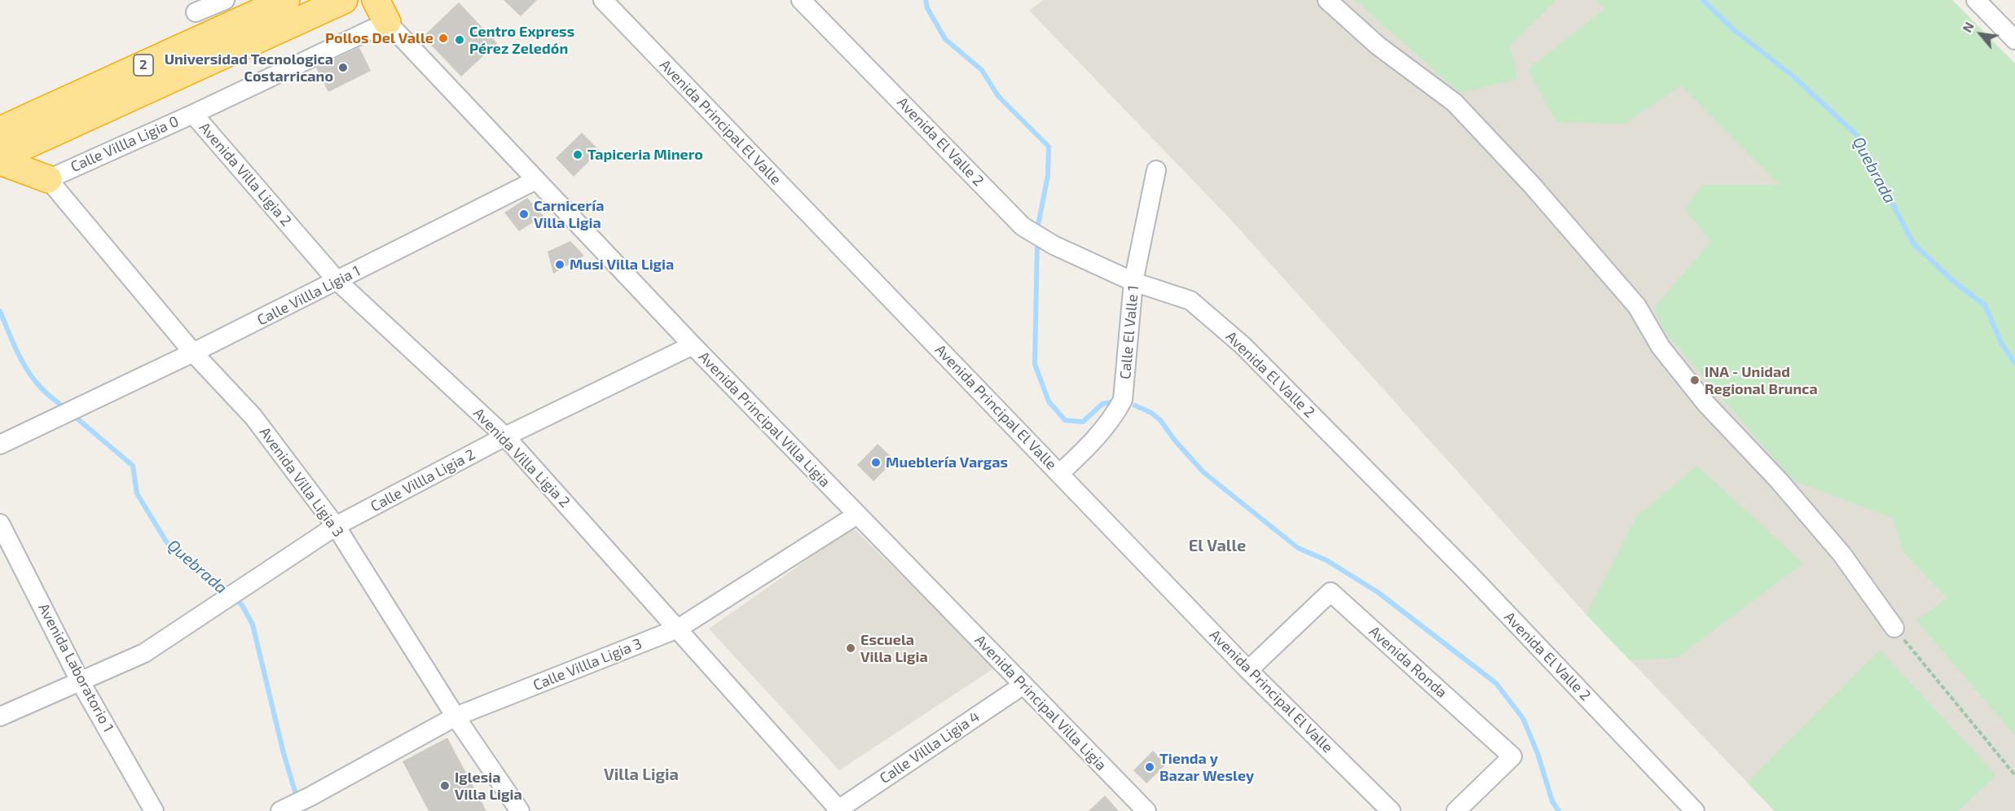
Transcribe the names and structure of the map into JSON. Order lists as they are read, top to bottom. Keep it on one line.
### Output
{"streets":{"highway":["2"],"street":["Avenida Principal El Valle","Avenida El Valle 2","Calle Villla Ligia 0","Avenida Villa Ligia 2","Calle Villla Ligia 1","Calle El Valle 1","Avenida Principal Villa Ligia","Calle Villla Ligia 2","Avenida Villa Ligia 3","Avenida Ronda","Calle Villla Ligia 3","Avenida Laboratorio 1","Calle Villla Ligia 4"]},"crossings":[["Avenida Principal El Valle","Calle El Valle 1"],["Avenida Principal El Valle","Avenida Ronda"],["Avenida El Valle 2","Calle El Valle 1"],["Calle Villla Ligia 0","Avenida Villa Ligia 2"],["Calle Villla Ligia 0","Avenida Principal Villa Ligia"],["Calle Villla Ligia 0","Avenida Villa Ligia 3"],["Avenida Villa Ligia 2","Calle Villla Ligia 1"],["Avenida Villa Ligia 2","Calle Villla Ligia 2"],["Avenida Villa Ligia 2","Calle Villla Ligia 3"],["Avenida Villa Ligia 2","Calle Villla Ligia 4"],["Calle Villla Ligia 1","Avenida Principal Villa Ligia"],["Calle Villla Ligia 1","Avenida Villa Ligia 3"],["Avenida Principal Villa Ligia","Calle Villla Ligia 2"],["Avenida Principal Villa Ligia","Calle Villla Ligia 3"],["Avenida Principal Villa Ligia","Calle Villla Ligia 4"],["Calle Villla Ligia 2","Avenida Villa Ligia 3"],["Calle Villla Ligia 2","Avenida Laboratorio 1"],["Avenida Villa Ligia 3","Calle Villla Ligia 3"]],"districts":["El Valle","Villa Ligia"],"water":["Quebrada"],"places":["Pollos Del Valle","Centro Express Pérez Zeledón","Universidad Tecnologica Costarricano","Tapiceria Minero","Carnicería Villa Ligia","Musi Villa Ligia","INA - Unidad Regional Brunca","Mueblería Vargas","Escuela Villa Ligia","Tienda y Bazar Wesley","Iglesia Villa Ligia"],"north":"top left"}
